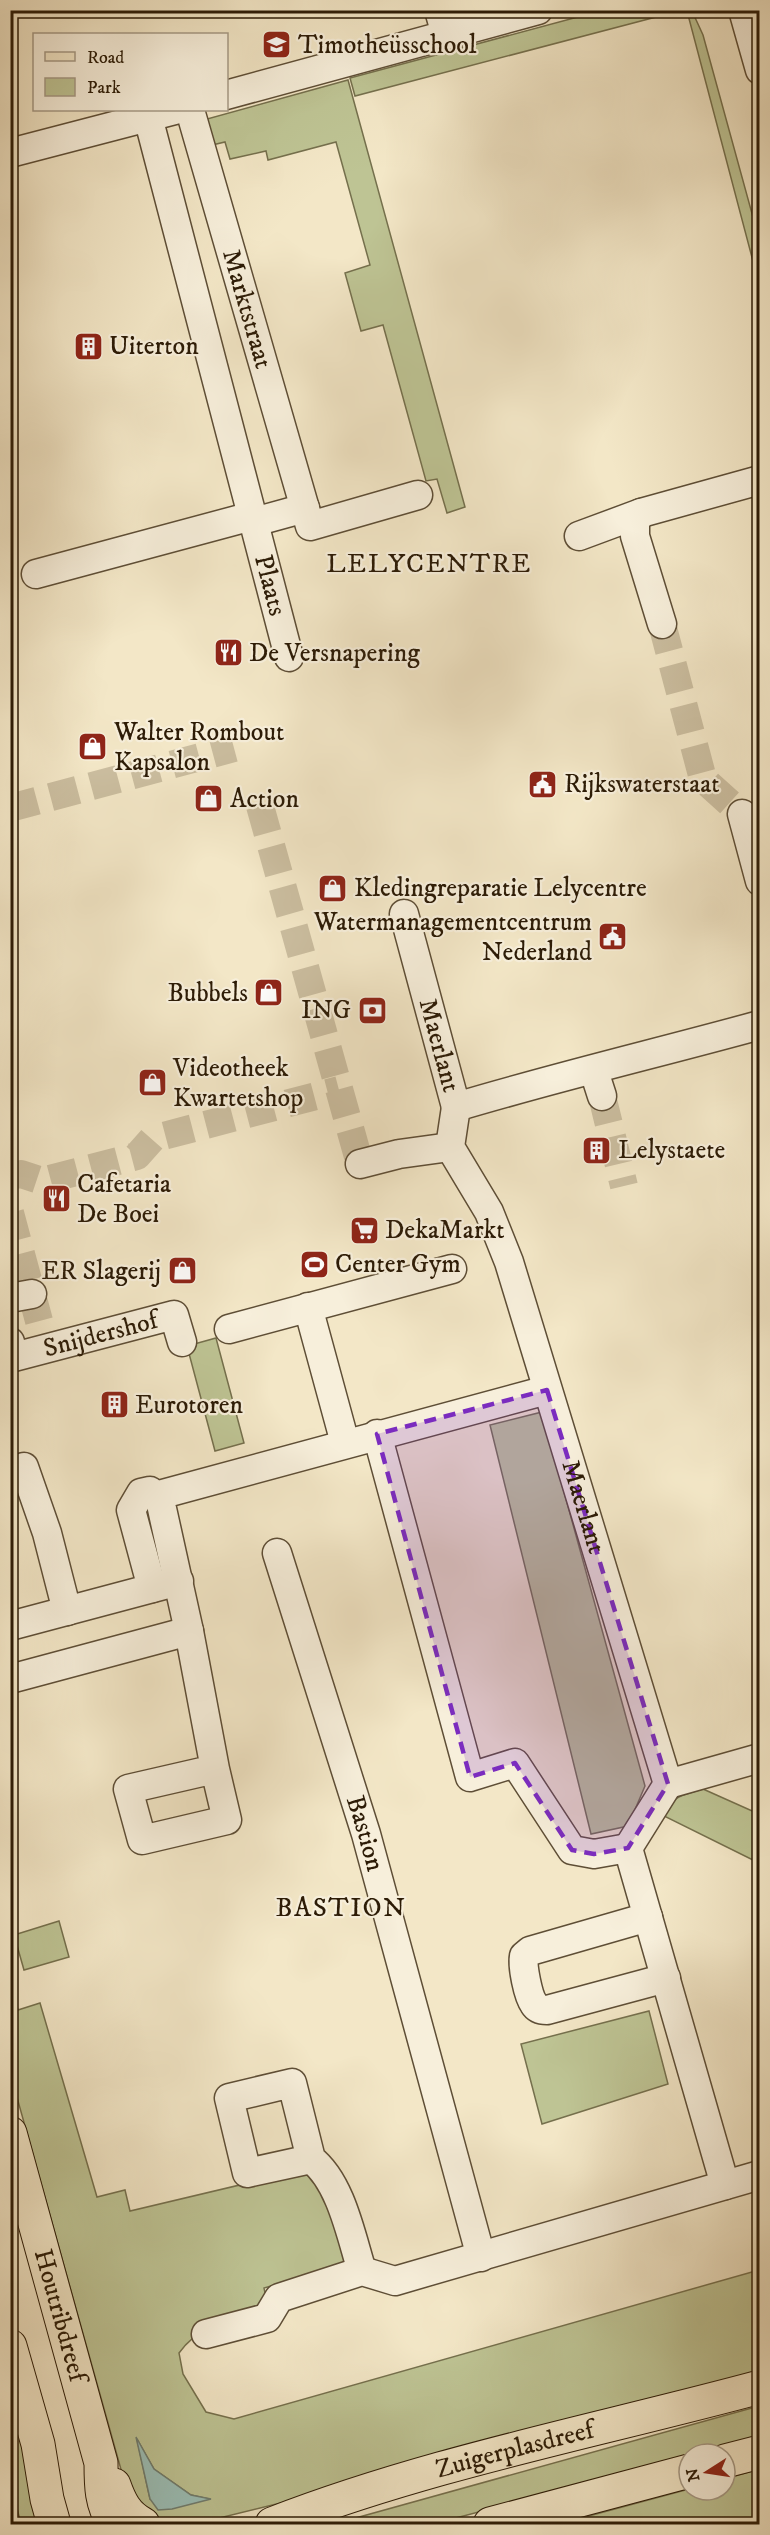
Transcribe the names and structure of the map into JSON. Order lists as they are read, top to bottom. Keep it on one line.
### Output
{"streets":{"main road":["Houtribdreef","Zuigerplasdreef"],"street":["Marktstraat","Plaats","Maerlant","Snijdershof","Bastion"]},"crossings":[["Marktstraat","Plaats"]],"districts":["LELYCENTRE","BASTION"],"places":{"school or university":["Timotheüsschool"],"building":["Uiterton","Lelystaete","Eurotoren"],"restaurant":["De Versnapering","Cafetaria De Boei"],"shop":["Walter Rombout Kapsalon","Action","Kledingreparatie Lelycentre","Bubbels","Videotheek Kwartetshop","ER Slagerij"],"public building":["Rijkswaterstaat","Watermanagementcentrum Nederland"],"bank":["ING"],"supermarket":["DekaMarkt"],"sports":["Center Gym"]},"legend":["Road","Park"],"north":"left"}
